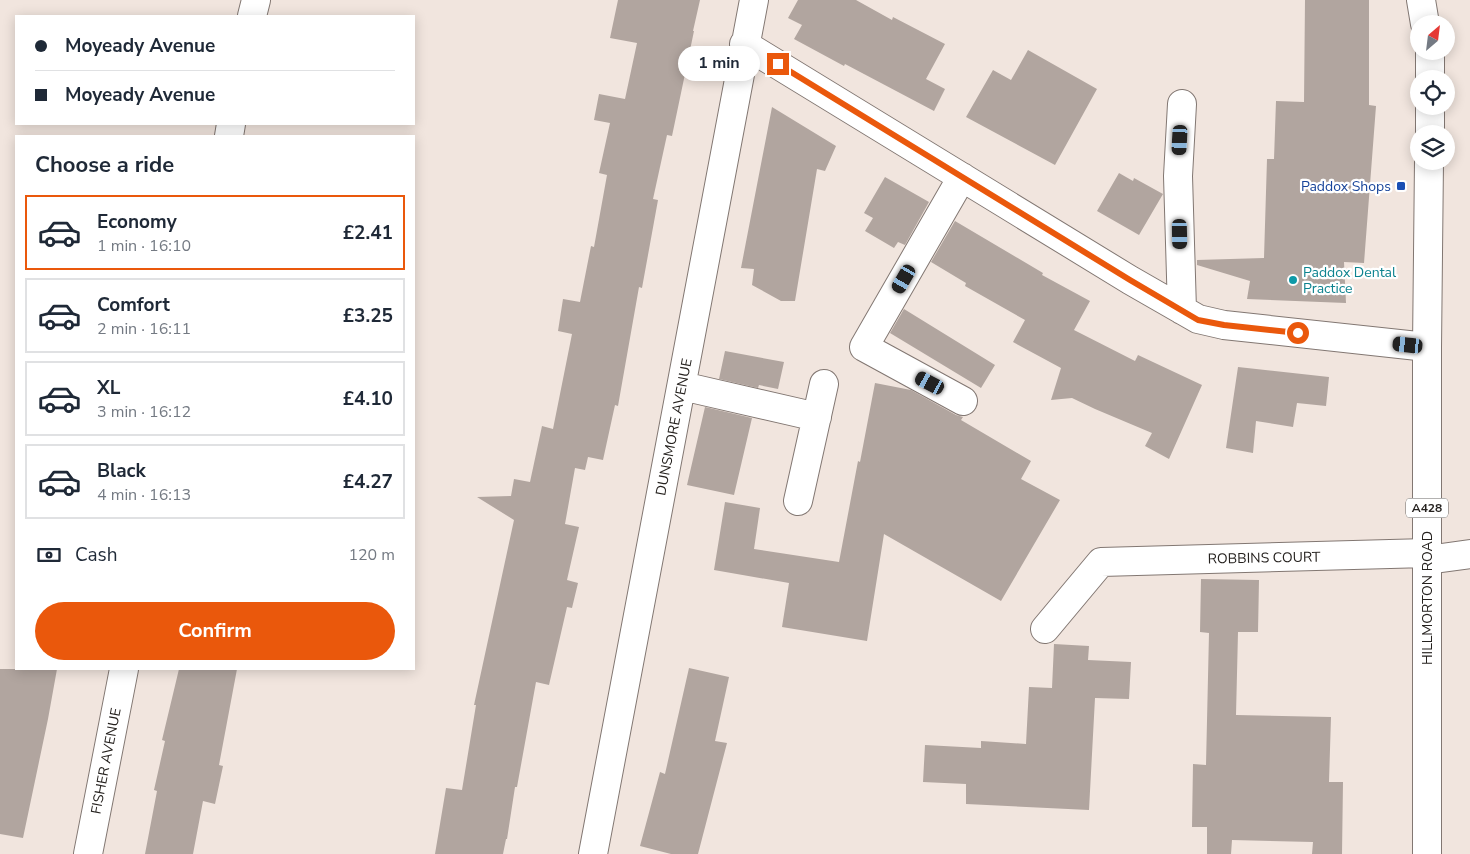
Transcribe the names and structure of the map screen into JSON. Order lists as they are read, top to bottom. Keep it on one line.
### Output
{"streets":{"main road":["DUNSMORE AVENUE","A428","ROBBINS COURT","HILLMORTON ROAD","FISHER AVENUE"]},"crossings":[["ROBBINS COURT","HILLMORTON ROAD"]],"places":{"transit":["Paddox Shops"],"other":["Paddox Dental Practice"]},"north":"top right","page":{"banner":["Moyeady Avenue","Moyeady Avenue"],"bubble":"1 min","heading":"Choose a ride","list":[{"name":"Economy","note":"1 min · 16:10","value":"£2.41"},{"name":"Comfort","note":"2 min · 16:11","value":"£3.25"},{"name":"XL","note":"3 min · 16:12","value":"£4.10"},{"name":"Black","note":"4 min · 16:13","value":"£4.27"}],"pay":["Cash","120 m"],"buttons":"Confirm"}}
